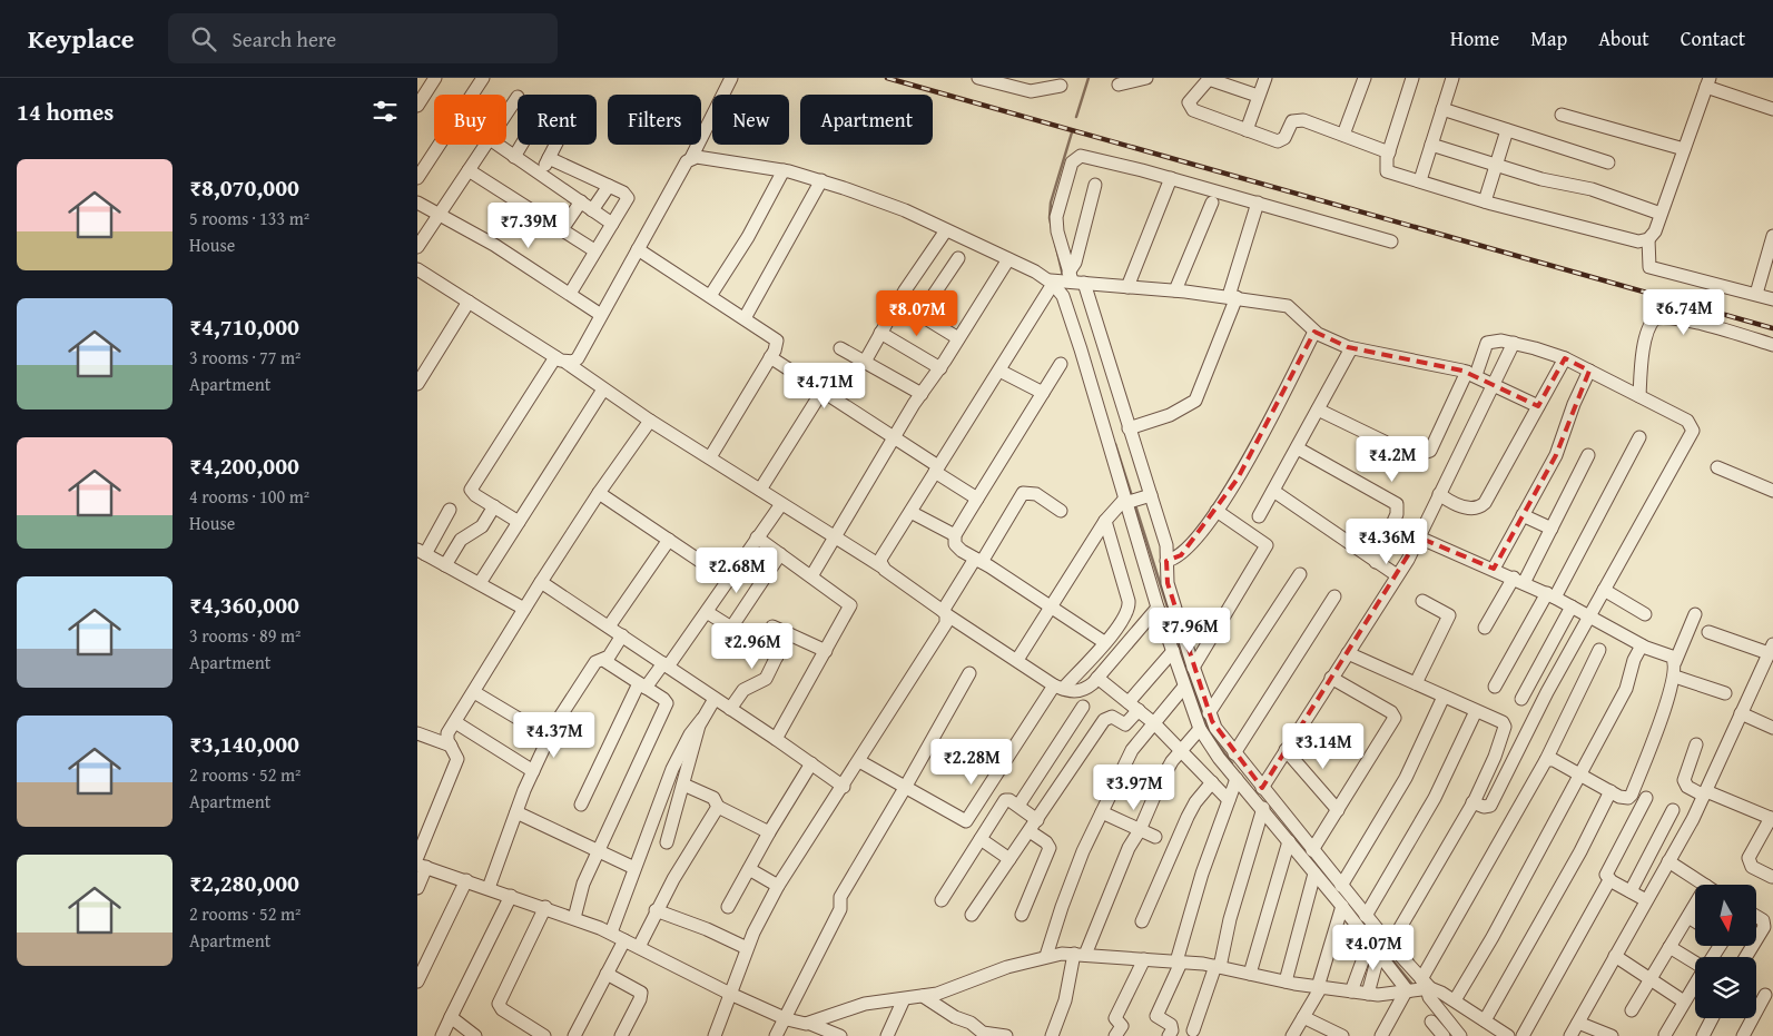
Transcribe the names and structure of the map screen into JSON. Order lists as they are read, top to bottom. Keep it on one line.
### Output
{"north":"bottom","page":{"header":"Keyplace","search":"Search here","nav":["Home","Map","About","Contact"],"heading":"14 homes","chip":["Buy","Rent","Filters","New","Apartment"],"list":[{"name":"₹8,070,000","note":"5 rooms · 133 m² · House"},{"name":"₹4,710,000","note":"3 rooms · 77 m² · Apartment"},{"name":"₹4,200,000","note":"4 rooms · 100 m² · House"},{"name":"₹4,360,000","note":"3 rooms · 89 m² · Apartment"},{"name":"₹3,140,000","note":"2 rooms · 52 m² · Apartment"},{"name":"₹2,280,000","note":"2 rooms · 52 m² · Apartment"}],"price":["₹7.39M","₹6.74M","₹8.07M","₹4.71M","₹4.2M","₹4.36M","₹2.68M","₹7.96M","₹2.96M","₹4.37M","₹3.14M","₹2.28M","₹3.97M","₹4.07M"]}}
